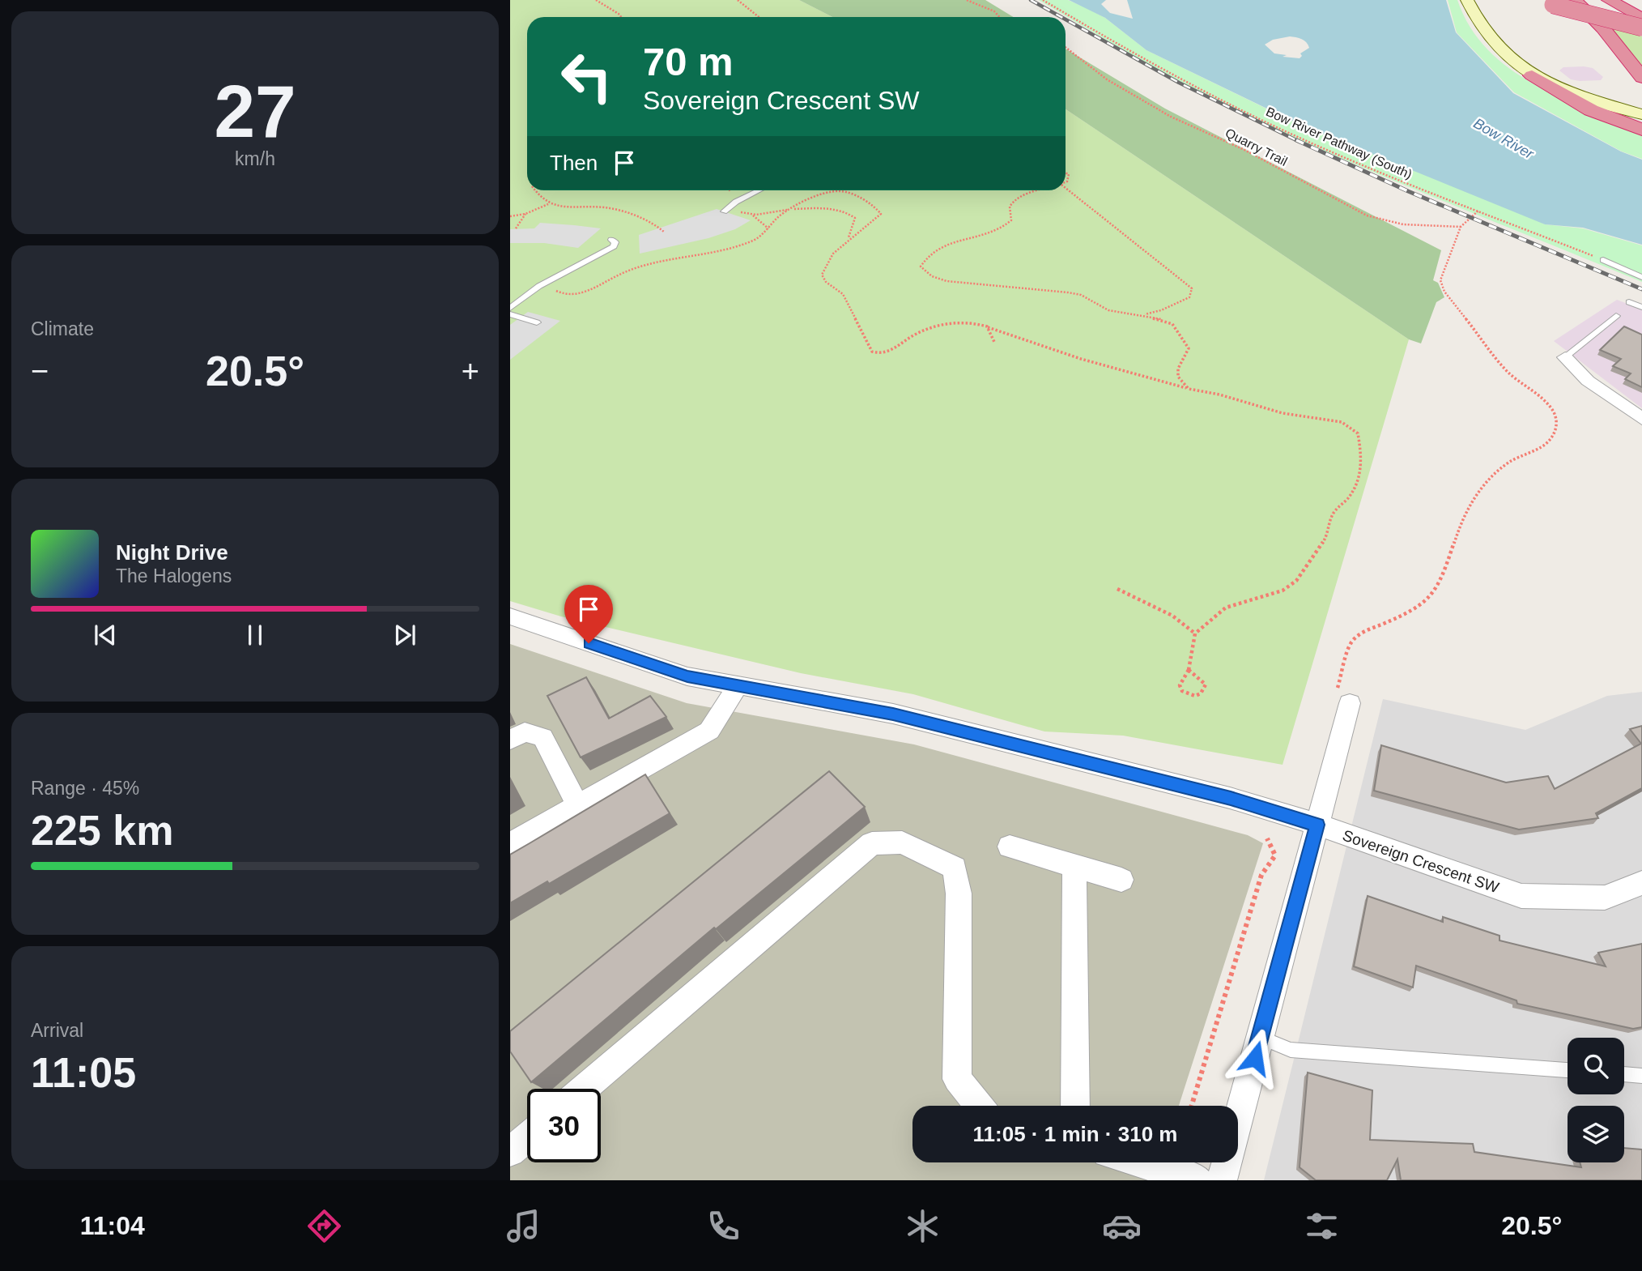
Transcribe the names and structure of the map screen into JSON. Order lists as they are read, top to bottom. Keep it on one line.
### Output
{"streets":{"street":["Sovereign Crescent SW"],"path":["Bow River Pathway (South)","Quarry Trail"]},"water":["Bow River"],"page":{"tile":[["27","km/h"],"Climate",["Range · 45%","225 km"],["Arrival","11:05"]],"turn":["70 m","Sovereign Crescent SW"],"then":"Then","heat":["−","20.5°","+"],"song":["Night Drive","The Halogens"],"limit":"30","trip":"11:05 · 1 min · 310 m","tabs":["11:04","20.5°"]}}
